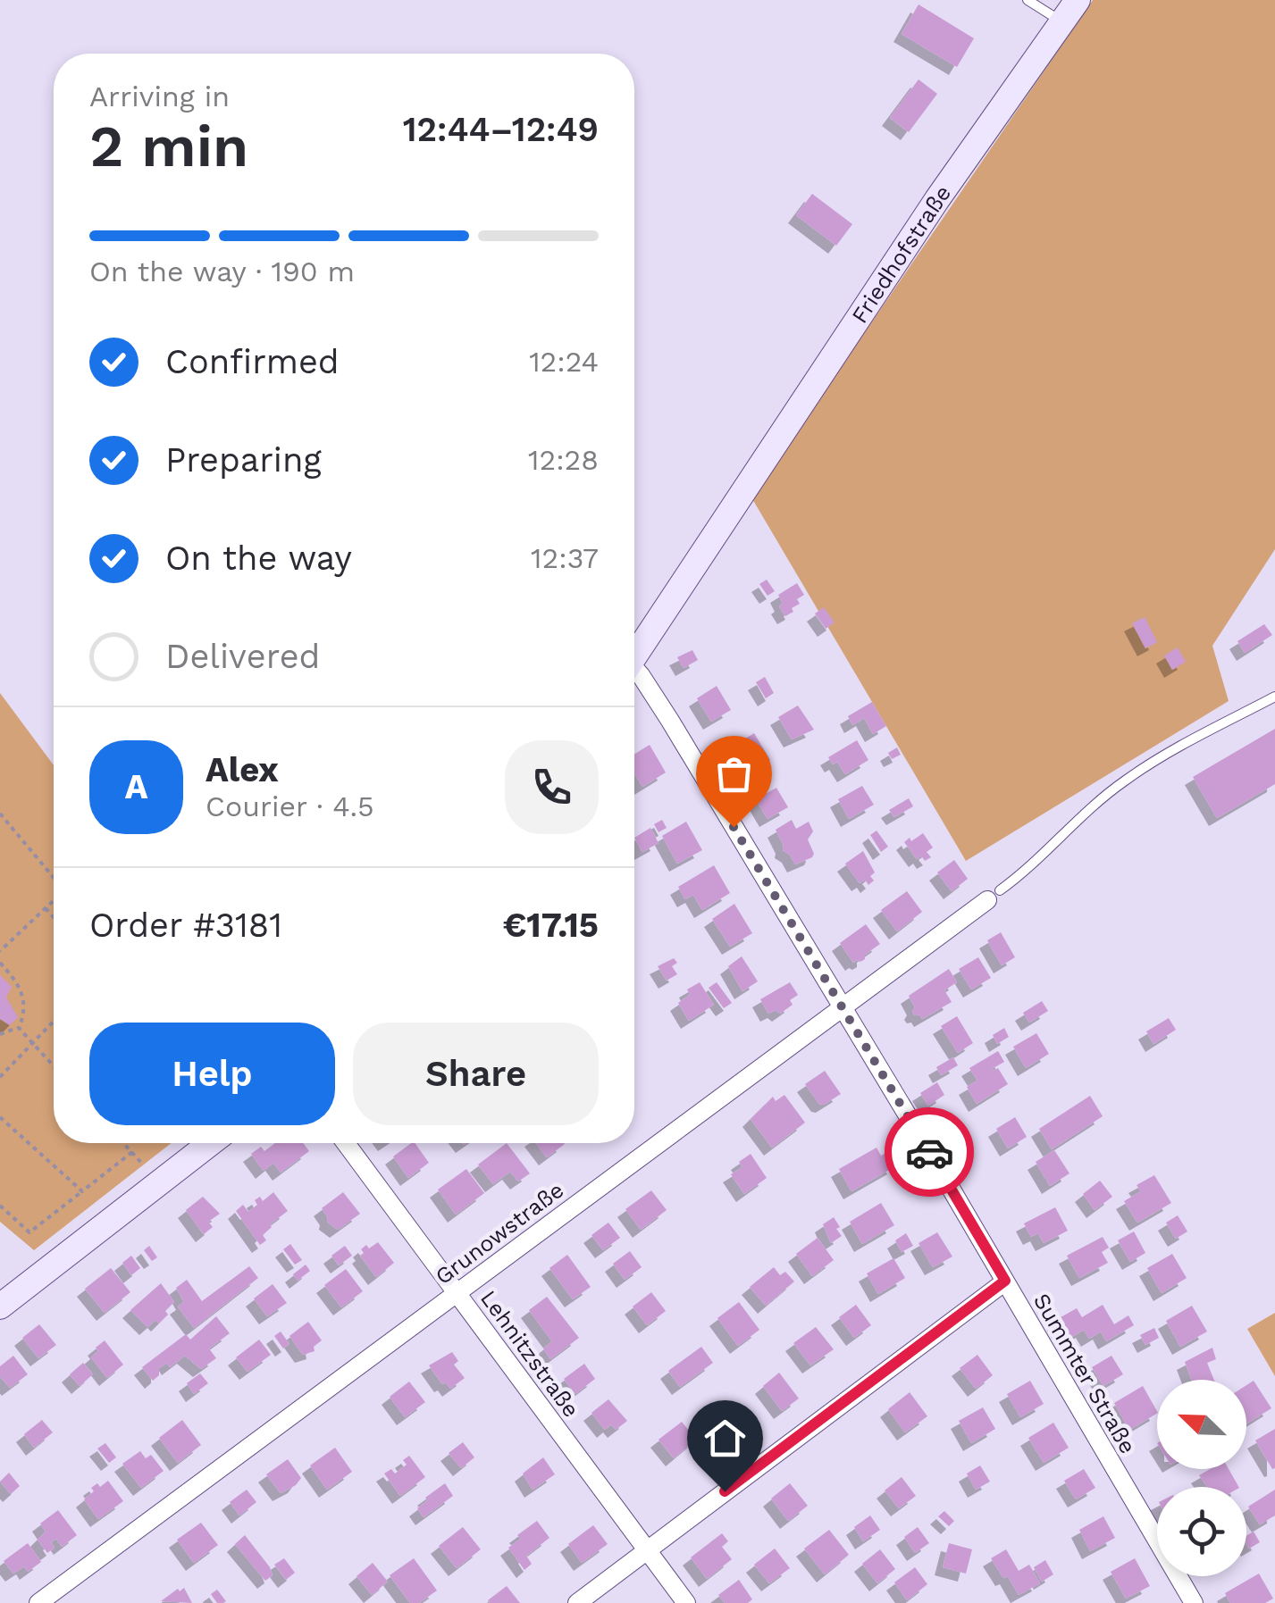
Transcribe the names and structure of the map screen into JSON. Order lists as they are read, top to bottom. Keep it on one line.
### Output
{"streets":{"street":["Friedhofstraße","Grunowstraße","Lehnitzstraße","Summter Straße"]},"crossings":[["Grunowstraße","Lehnitzstraße"],["Grunowstraße","Summter Straße"]],"north":"top left","page":{"heading":["2 min","Arriving in","12:44–12:49"],"panel":["Alex","Courier · 4.5","Order #3181","€17.15"],"bar":"On the way · 190 m","list":[["Confirmed","12:24"],["Preparing","12:28"],["On the way","12:37"],"Delivered"],"round":"A","buttons":["Help","Share"]}}
